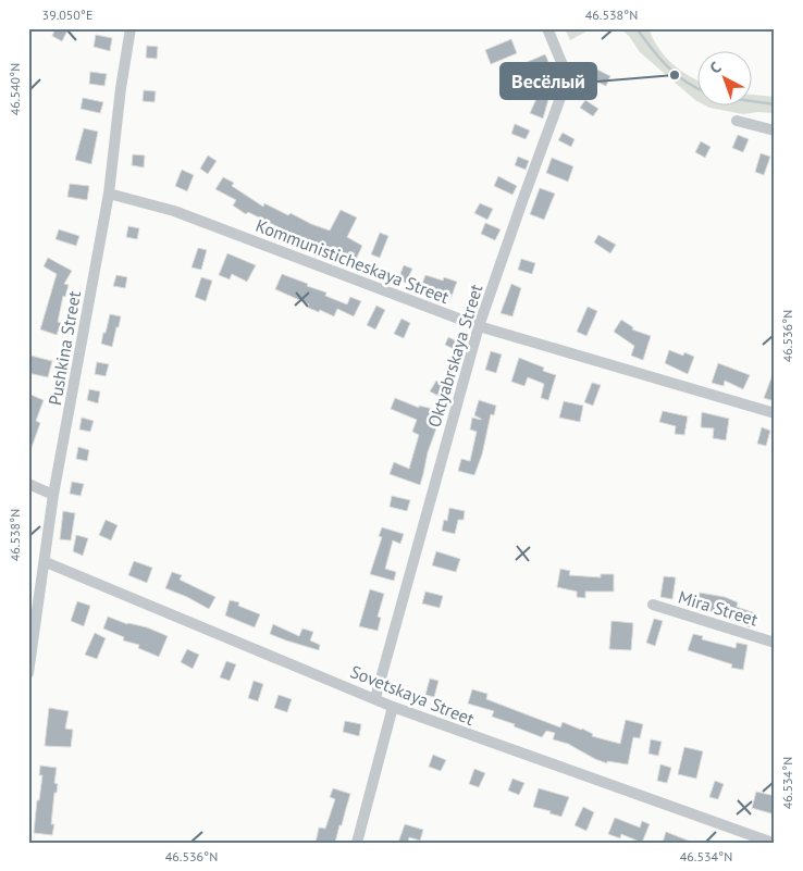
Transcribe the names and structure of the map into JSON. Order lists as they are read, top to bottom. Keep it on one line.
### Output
{"streets":{"street":["Kommunisticheskaya Street","Pushkina Street","Oktyabrskaya Street","Mira Street","Sovetskaya Street"]},"crossings":[["Kommunisticheskaya Street","Pushkina Street"],["Kommunisticheskaya Street","Oktyabrskaya Street"],["Pushkina Street","Sovetskaya Street"],["Oktyabrskaya Street","Sovetskaya Street"]],"places":["Весёлый"],"north":"top left","coordinates":["39.050°E","46.538°N","46.540°N","46.536°N","46.534°N"]}
